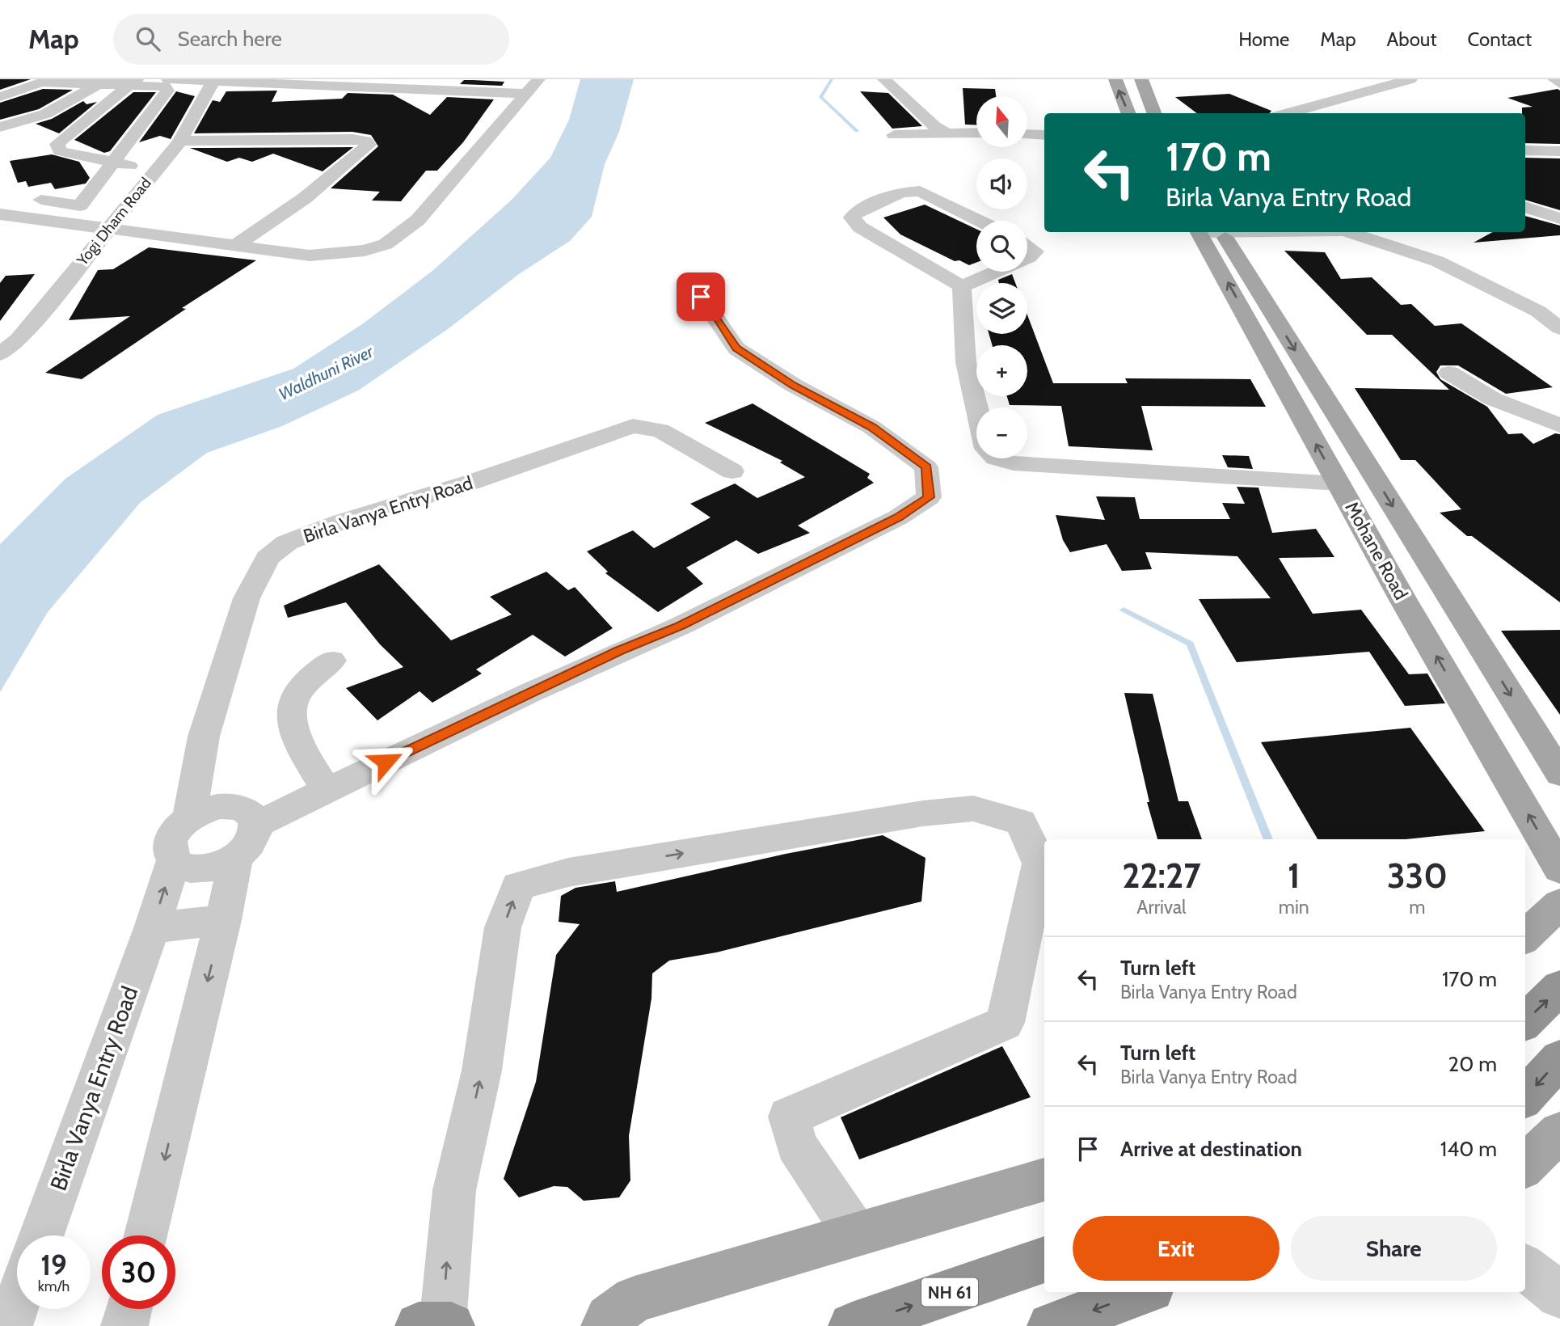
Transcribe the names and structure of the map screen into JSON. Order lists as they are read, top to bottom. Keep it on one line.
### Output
{"streets":{"highway":["NH 61"],"main road":["Mohane Road"],"street":["Yogi Dham Road","Birla Vanya Entry Road"]},"water":["Waldhuni River"],"north":"top","page":{"header":"Map","search":"Search here","nav":["Home","Map","About","Contact"],"map_buttons":["+","−"],"turn":["170 m","Birla Vanya Entry Road"],"eta":["22:27","Arrival","1","min","330","m"],"list":[{"name":"Turn left","note":"Birla Vanya Entry Road","value":"170 m"},{"name":"Turn left","note":"Birla Vanya Entry Road","value":"20 m"},{"name":"Arrive at destination","value":"140 m"}],"buttons":["Exit","Share"],"speed":"19 km/h","limit":"30"}}
